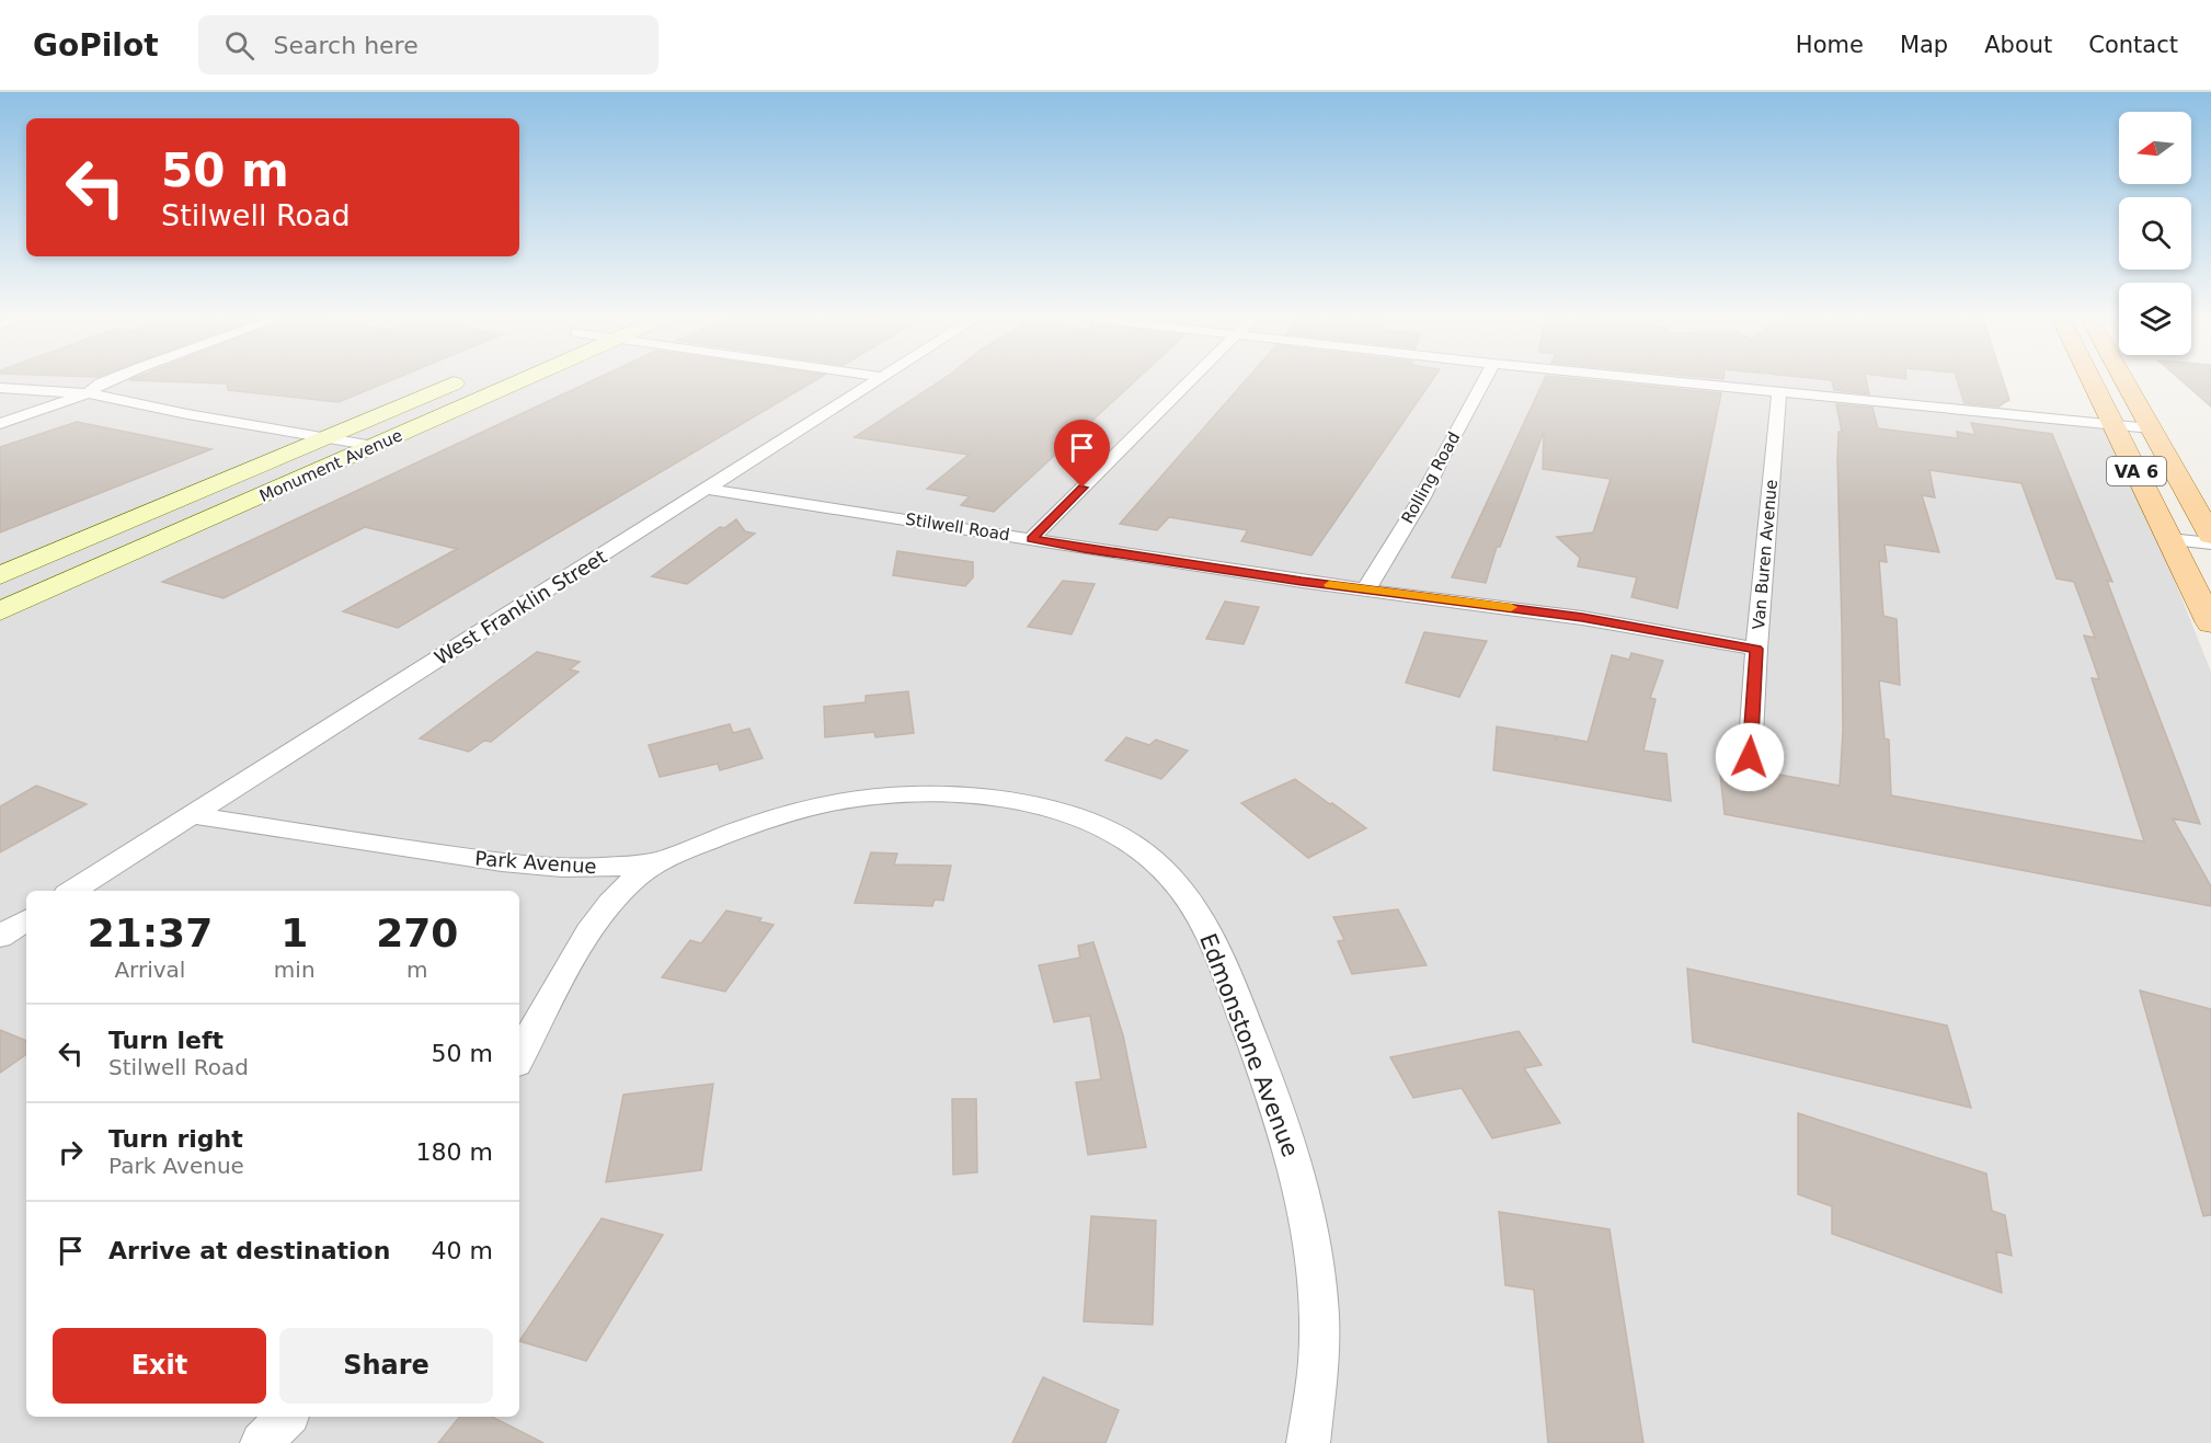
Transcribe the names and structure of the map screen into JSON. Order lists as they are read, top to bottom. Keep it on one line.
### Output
{"streets":{"main road":["VA 6"],"street":["Monument Avenue","Rolling Road","Stilwell Road","Van Buren Avenue","West Franklin Street","Park Avenue","Edmonstone Avenue"]},"crossings":[["Rolling Road","Stilwell Road"],["Stilwell Road","Van Buren Avenue"],["Stilwell Road","West Franklin Street"],["West Franklin Street","Park Avenue"],["Park Avenue","Edmonstone Avenue"]],"north":"left","page":{"header":"GoPilot","search":"Search here","nav":["Home","Map","About","Contact"],"turn":["50 m","Stilwell Road"],"eta":["21:37","Arrival","1","min","270","m"],"list":[{"name":"Turn left","note":"Stilwell Road","value":"50 m"},{"name":"Turn right","note":"Park Avenue","value":"180 m"},{"name":"Arrive at destination","value":"40 m"}],"buttons":["Exit","Share"]}}
